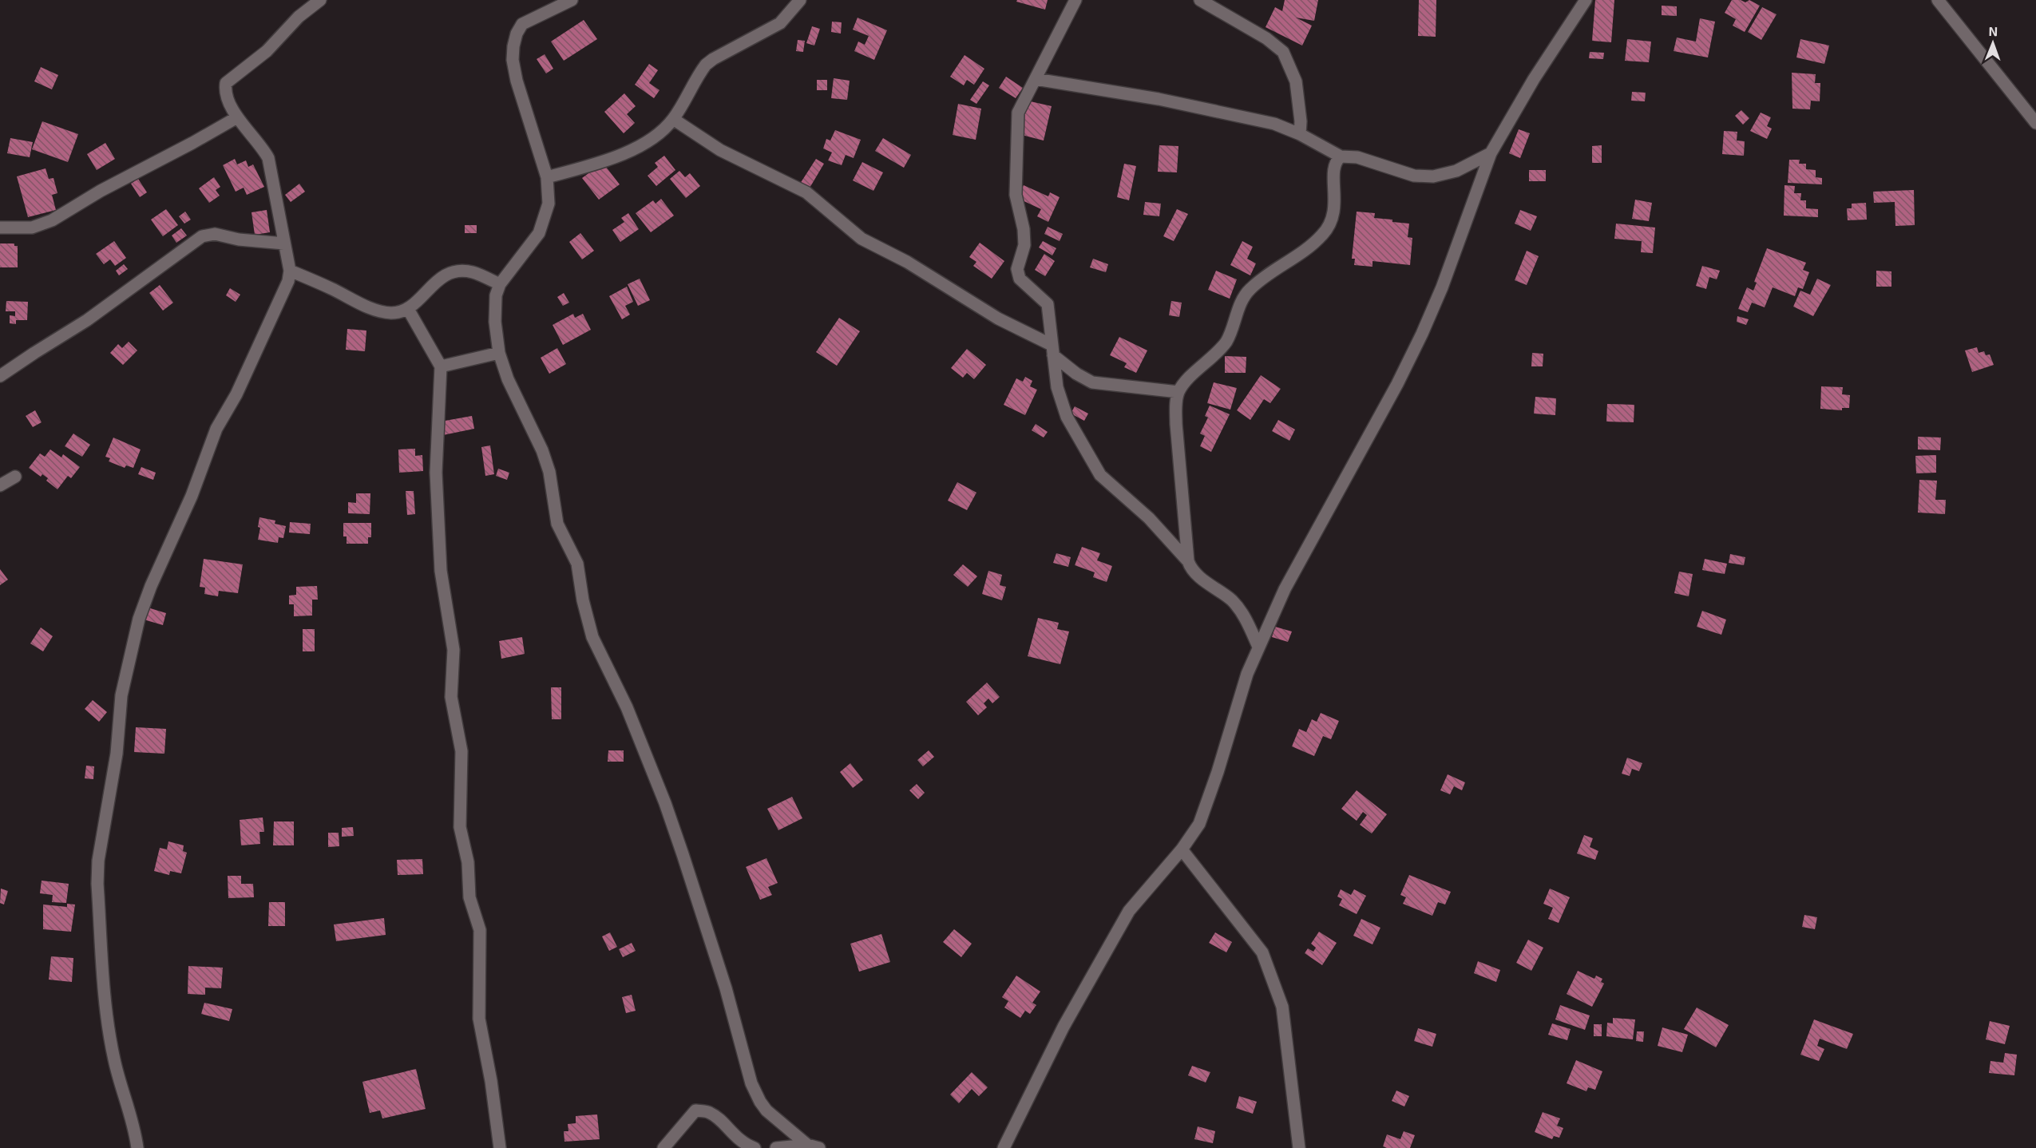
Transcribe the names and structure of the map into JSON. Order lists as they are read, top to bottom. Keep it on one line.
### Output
{"north":"top"}
